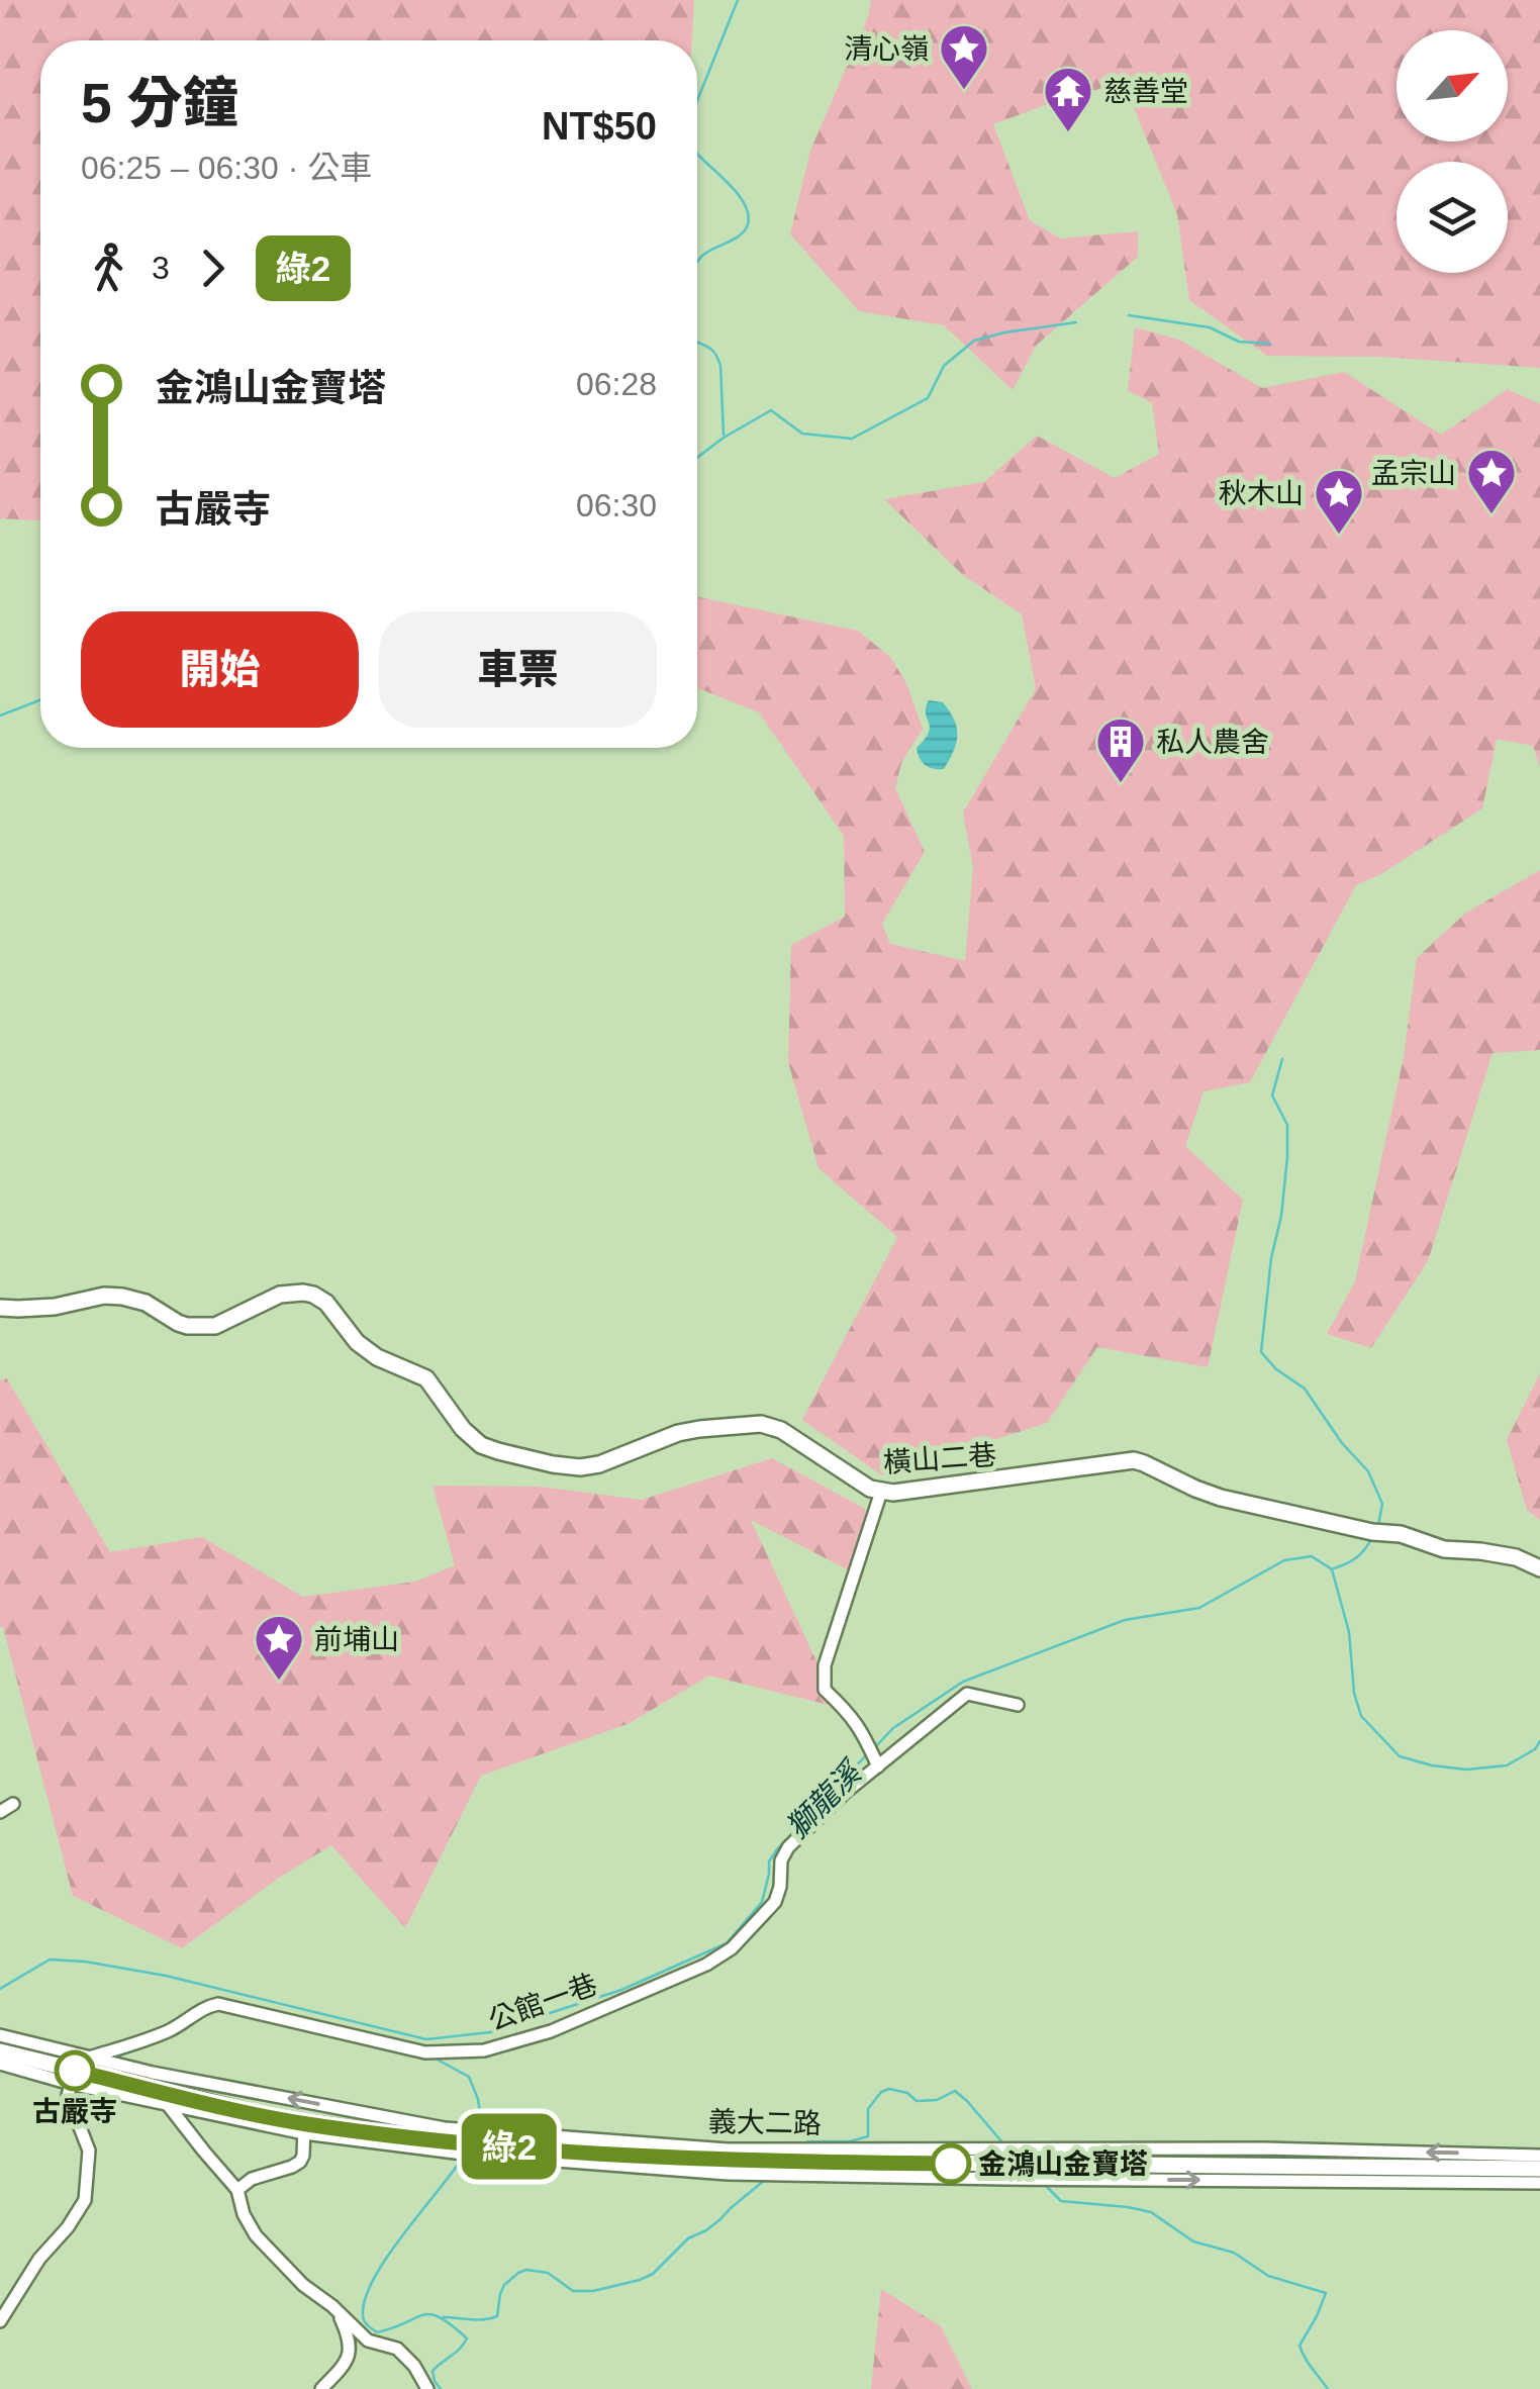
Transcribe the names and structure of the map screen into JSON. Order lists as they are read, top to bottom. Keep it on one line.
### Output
{"streets":{"street":["橫山二巷","公館一巷","義大二路"]},"crossings":[["公館一巷","義大二路"]],"water":["獅龍溪"],"places":{"place":["清心嶺","孟宗山","秋木山","前埔山"],"temple":["慈善堂"],"building":["私人農舍"],"other":["古嚴寺","金鴻山金寶塔"]},"lines":["bus line 綠2"],"north":"top right","page":{"on_map":"綠2","heading":["5 分鐘","06:25 – 06:30 · 公車","NT$50"],"legs":["3","綠2"],"list":[{"name":"金鴻山金寶塔","value":"06:28"},{"name":"古嚴寺","value":"06:30"}],"buttons":["開始","車票"]}}
